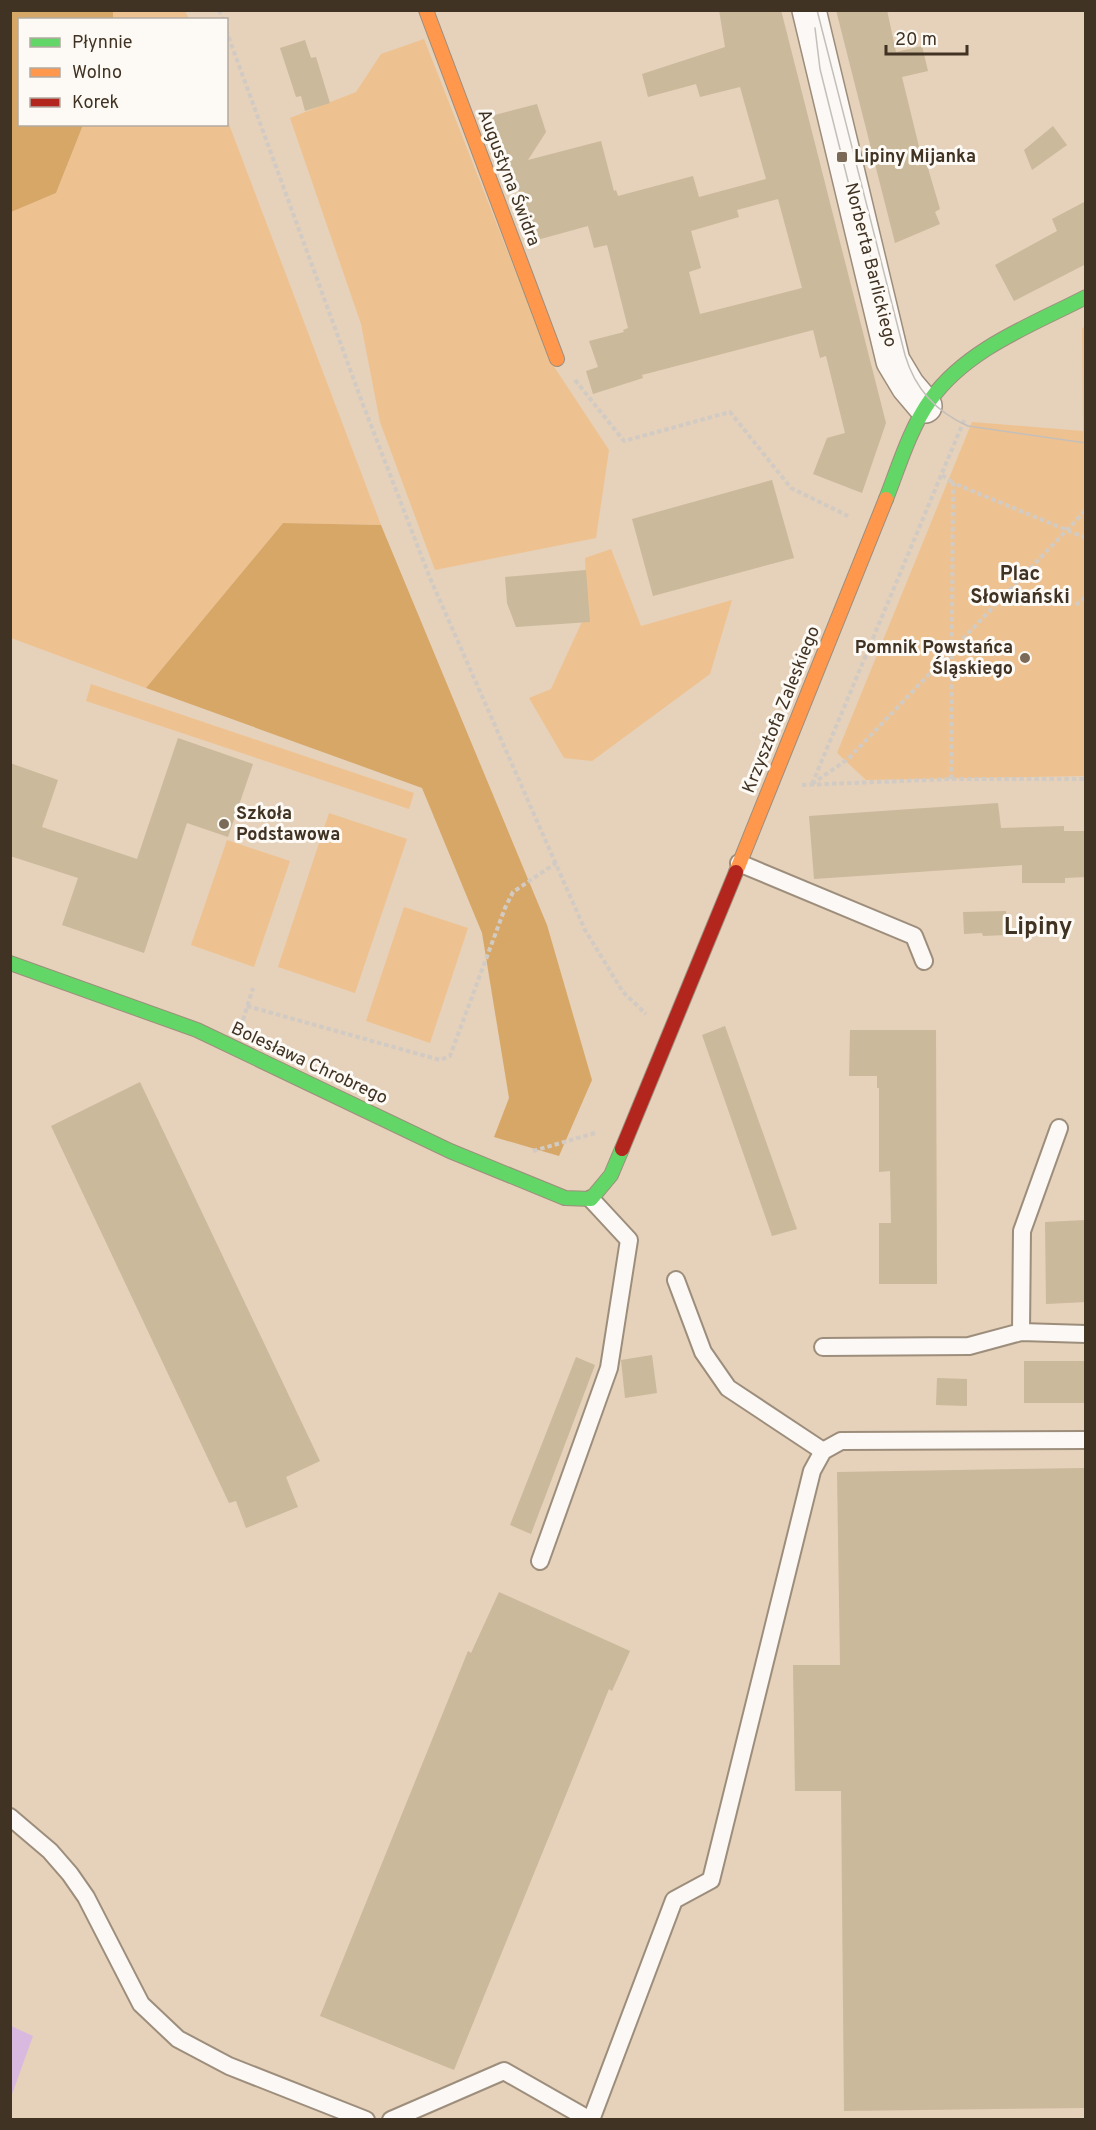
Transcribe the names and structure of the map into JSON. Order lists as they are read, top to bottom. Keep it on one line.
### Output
{"streets":{"street":["Augustyna Świdra","Norberta Barlickiego","Krzysztofa Zaleskiego","Bolesława Chrobrego"]},"crossings":[["Norberta Barlickiego","Krzysztofa Zaleskiego"],["Krzysztofa Zaleskiego","Bolesława Chrobrego"]],"districts":["Plac Słowiański","Lipiny"],"places":{"transit":["Lipiny Mijanka"],"other":["Pomnik Powstańca Śląskiego","Szkoła Podstawowa"]},"legend":["Płynnie","Wolno","Korek"],"scale_bar":"20 m"}
